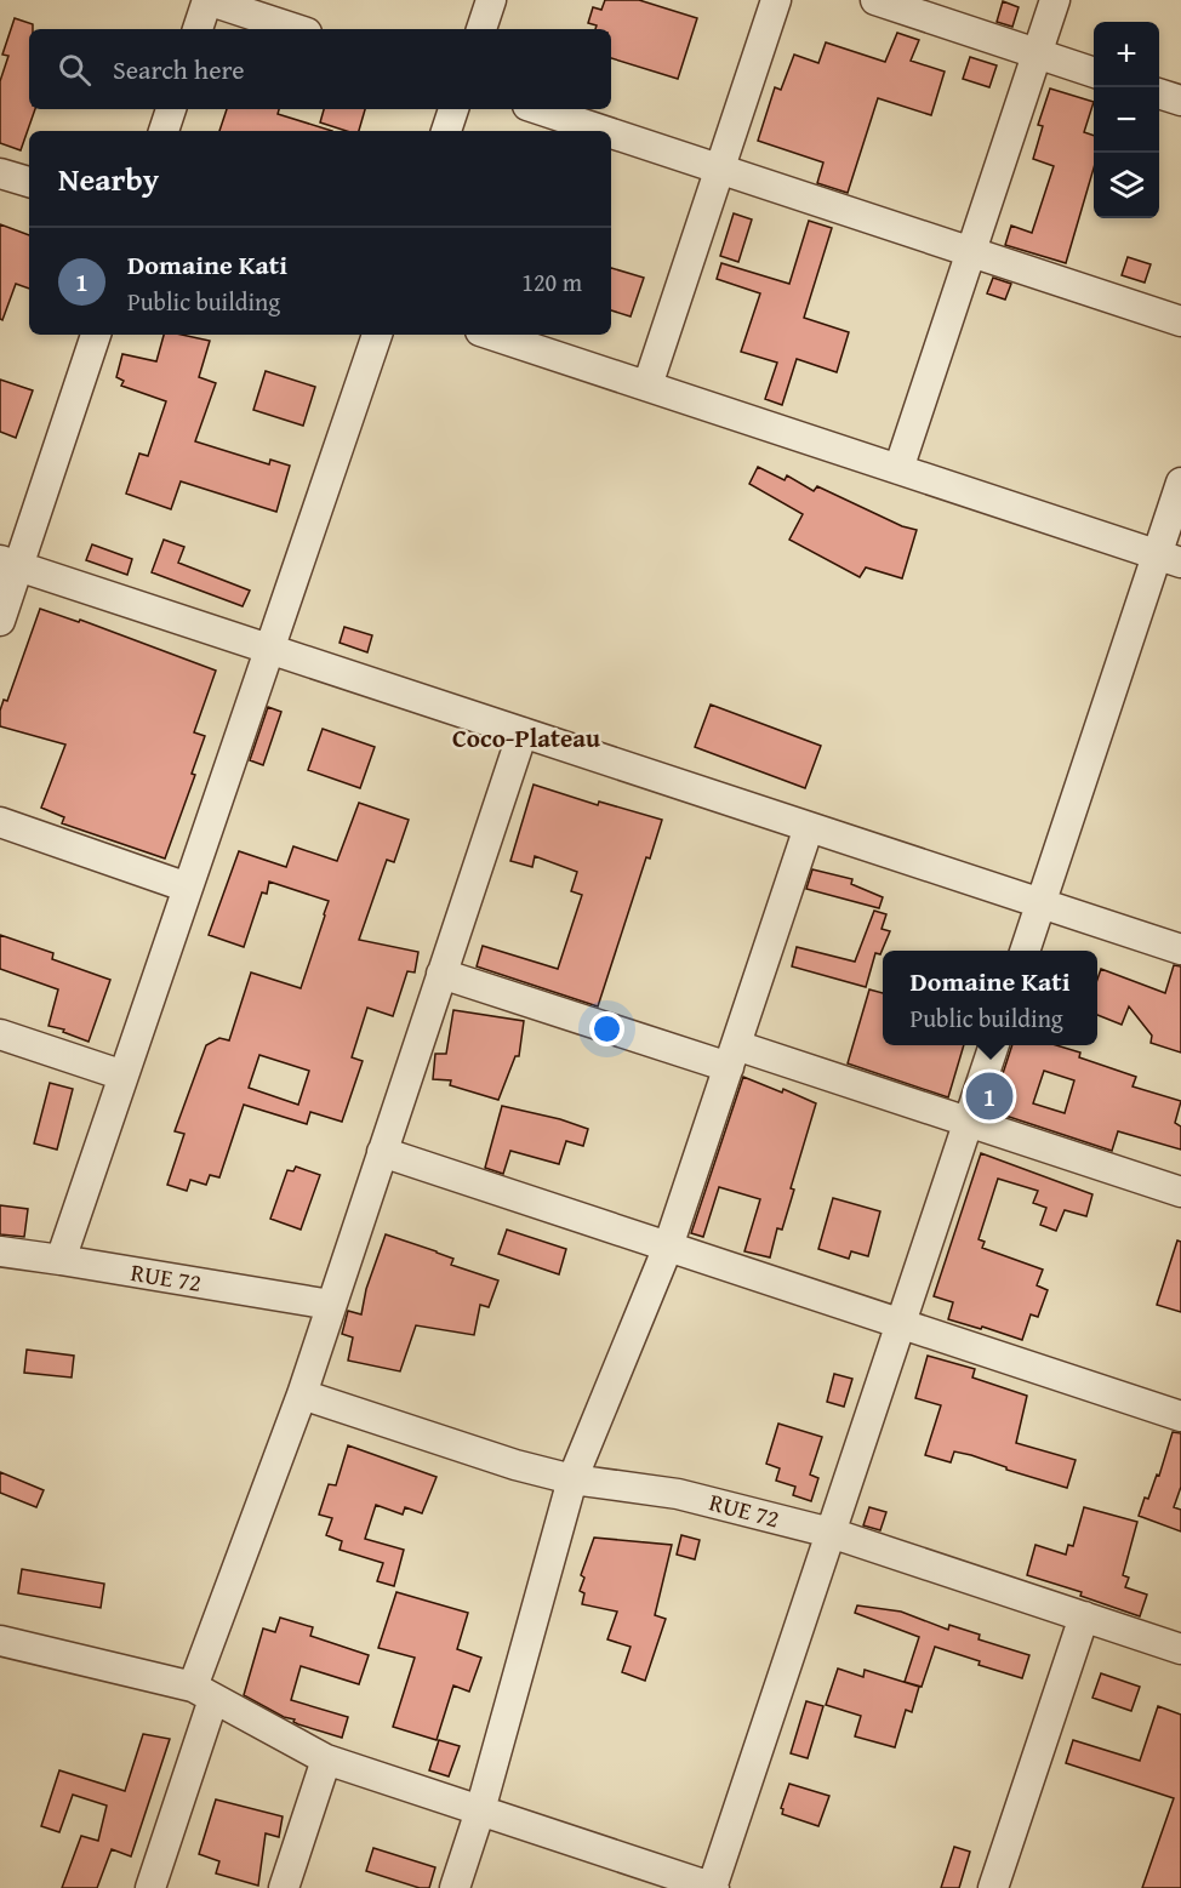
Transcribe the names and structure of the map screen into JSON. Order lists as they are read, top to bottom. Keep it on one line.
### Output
{"streets":{"street":["RUE 72"]},"districts":["Coco-Plateau"],"page":{"map_buttons":["+","−"],"search":"Search here","heading":"Nearby","list":[{"mark":"1","name":"Domaine Kati","note":"Public building","value":"120 m"}],"popup":["Domaine Kati","Public building"],"pins":"1"}}
